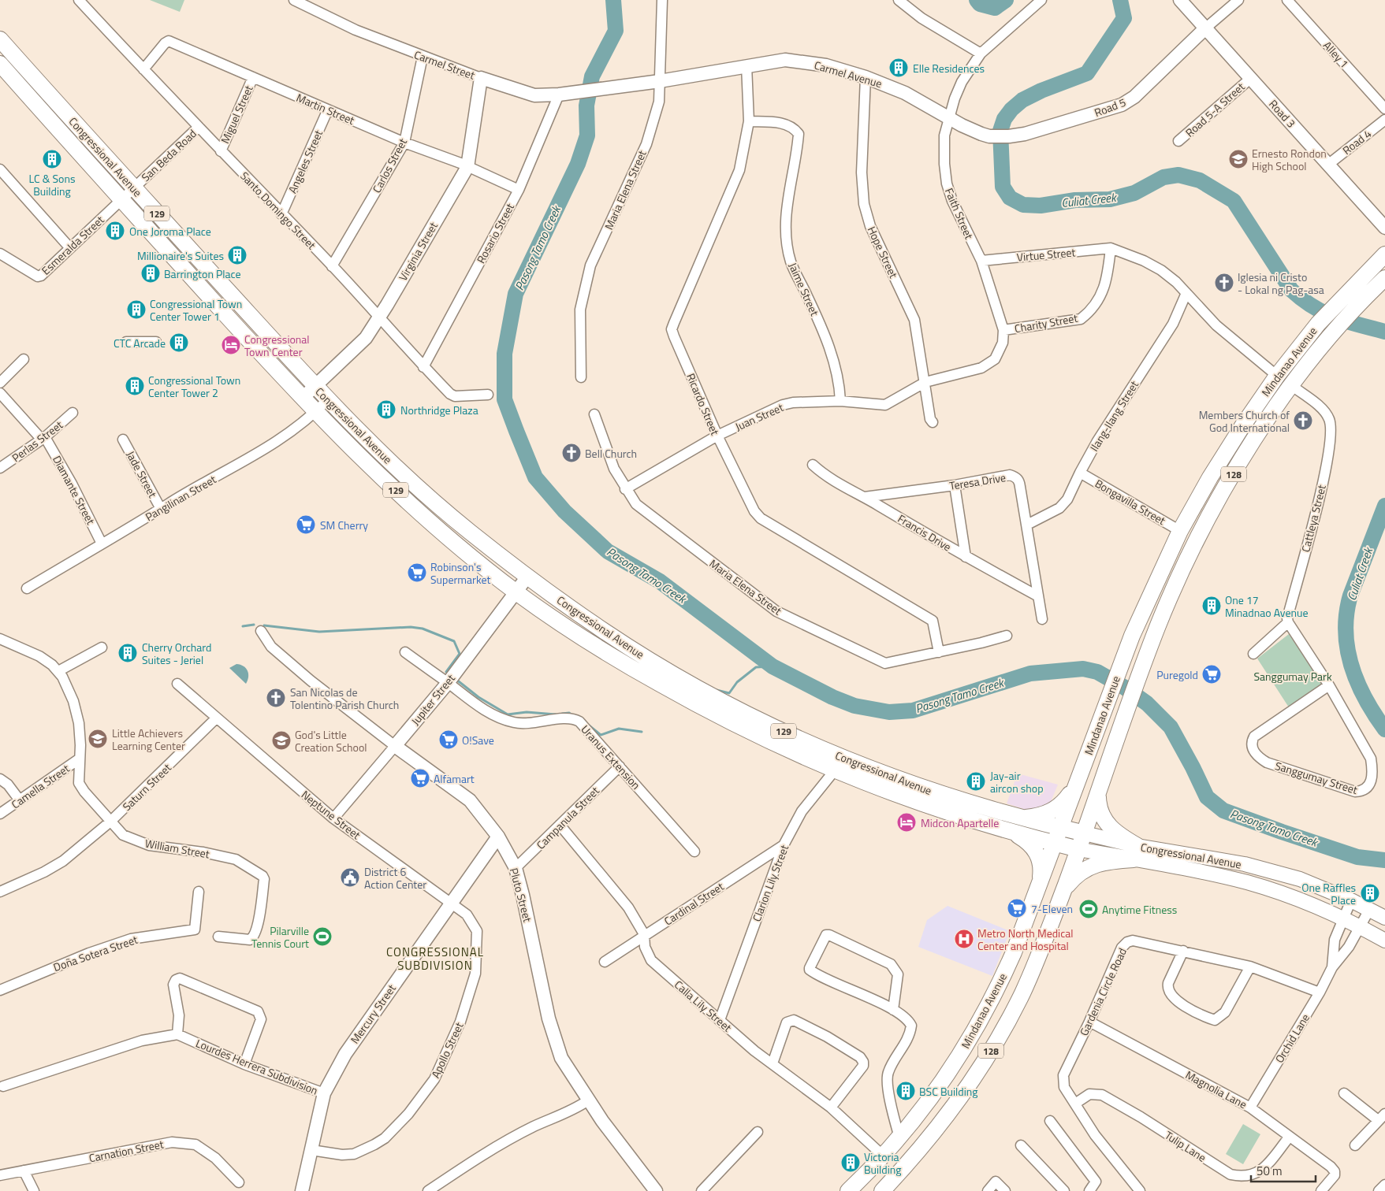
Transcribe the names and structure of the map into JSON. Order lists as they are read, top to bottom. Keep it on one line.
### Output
{"streets":{"main road":["Congressional Avenue","129","Mindanao Avenue","128"],"street":["Alley 1","Carmel Street","Carmel Avenue","Road 5","Martin Street","Road 5-A Street","Road 3","Miguel Street","Road 4","San Beda Road","Angeles Street","Carlos Street","Maria Elena Street","Santo Domingo Street","Faith Street","Rosario Street","Esmeralda Street","Virginia Street","Hope Street","Virtue Street","Jaime Street","Charity Street","Ricardo Street","Ilang-Ilang Street","Juan Street","Perlas Street","Jade Street","Teresa Drive","Diamante Street","Pangilinan Street","Bongavilla Street","Cattleya Street","Francis Drive","Jupiter Street","Uranus Extension","Sanggumay Street","Camella Street","Saturn Street","Neptune Street","Campanula Street","William Street","Clarion Lily Street","Pluto Street","Cardinal Street","Doña Sotera Street","Gardenia Circle Road","Calla Lily Street","Mercury Street","Orchid Lane","Apollo Street","Lourdes Herrera Subdivision","Magnolia Lane","Tulip Lane","Carnation Street"]},"crossings":[["Carmel Street","Carmel Avenue"],["Carmel Street","Carlos Street"],["Carmel Street","Rosario Street"],["Carmel Street","Virginia Street"],["Carmel Avenue","Road 5"],["Carmel Avenue","Maria Elena Street"],["Carmel Avenue","Faith Street"],["Carmel Avenue","Hope Street"],["Carmel Avenue","Ricardo Street"],["Road 5","Road 3"],["Martin Street","Miguel Street"],["Martin Street","Angeles Street"],["Martin Street","Carlos Street"],["Martin Street","Santo Domingo Street"],["Martin Street","Rosario Street"],["Martin Street","Virginia Street"],["Road 5-A Street","Road 3"],["Road 3","Road 4"],["Miguel Street","Santo Domingo Street"],["San Beda Road","Congressional Avenue"],["San Beda Road","Santo Domingo Street"],["San Beda Road","Esmeralda Street"],["Congressional Avenue","Esmeralda Street"],["Congressional Avenue","Virginia Street"],["Congressional Avenue","Mindanao Avenue"],["Congressional Avenue","Pangilinan Street"],["Congressional Avenue","Jupiter Street"],["Congressional Avenue","Clarion Lily Street"],["Congressional Avenue","Orchid Lane"],["Angeles Street","Santo Domingo Street"],["Carlos Street","Santo Domingo Street"],["Maria Elena Street","Ricardo Street"],["Maria Elena Street","Juan Street"],["Santo Domingo Street","Rosario Street"],["Santo Domingo Street","Virginia Street"],["Faith Street","Hope Street"],["Faith Street","Virtue Street"],["Faith Street","Charity Street"],["Faith Street","Juan Street"],["Hope Street","Juan Street"],["Virtue Street","Charity Street"],["Jaime Street","Ricardo Street"],["Jaime Street","Juan Street"],["Mindanao Avenue","Bongavilla Street"],["Mindanao Avenue","Cattleya Street"],["Mindanao Avenue","Calla Lily Street"],["Ricardo Street","Juan Street"],["Ilang-Ilang Street","Teresa Drive"],["Ilang-Ilang Street","Bongavilla Street"],["Perlas Street","Diamante Street"],["Jade Street","Pangilinan Street"],["Teresa Drive","Francis Drive"],["Diamante Street","Pangilinan Street"],["Cattleya Street","Sanggumay Street"],["Jupiter Street","Uranus Extension"],["Jupiter Street","Neptune Street"],["Jupiter Street","Pluto Street"],["Uranus Extension","Campanula Street"],["Camella Street","William Street"],["Saturn Street","Neptune Street"],["Saturn Street","William Street"],["Neptune Street","Mercury Street"],["Neptune Street","Apollo Street"],["Campanula Street","Pluto Street"],["Campanula Street","Calla Lily Street"],["Clarion Lily Street","Cardinal Street"],["Clarion Lily Street","Calla Lily Street"],["Pluto Street","Mercury Street"],["Cardinal Street","Calla Lily Street"],["Gardenia Circle Road","Orchid Lane"],["Gardenia Circle Road","Magnolia Lane"],["Gardenia Circle Road","Tulip Lane"],["Mercury Street","Apollo Street"],["Mercury Street","Lourdes Herrera Subdivision"],["Orchid Lane","Magnolia Lane"],["Magnolia Lane","Tulip Lane"]],"districts":["CONGRESSIONAL SUBDIVISION"],"water":["Culiat Creek","Pasong Tamo Creek"],"parks":["Sanggumay Park"],"places":{"building":["Elle Residences","LC & Sons Building","One Joroma Place","Millionaire's Suites","Barrington Place","Congressional Town Center Tower 1","CTC Arcade","Congressional Town Center Tower 2","Northridge Plaza","One 17 Minadnao Avenue","Cherry Orchard Suites - Jeriel","Jay-air aircon shop","One Raffles Place","BSC Building","Victoria Building"],"school or university":["Ernesto Rondon High School","Little Achievers Learning Center","God's Little Creation School"],"church":["Iglesia ni Cristo - Lokal ng Pag-asa","Members Church of God International","Bell Church","San Nicolas de Tolentino Parish Church"],"hotel":["Congressional Town Center","Midcon Apartelle"],"supermarket":["SM Cherry","Robinson's Supermarket","Puregold","O!Save","Alfamart","7-Eleven"],"public building":["District 6 Action Center"],"sports":["Anytime Fitness","Pilarville Tennis Court"],"hospital":["Metro North Medical Center and Hospital"]},"scale_bar":"50 m"}
